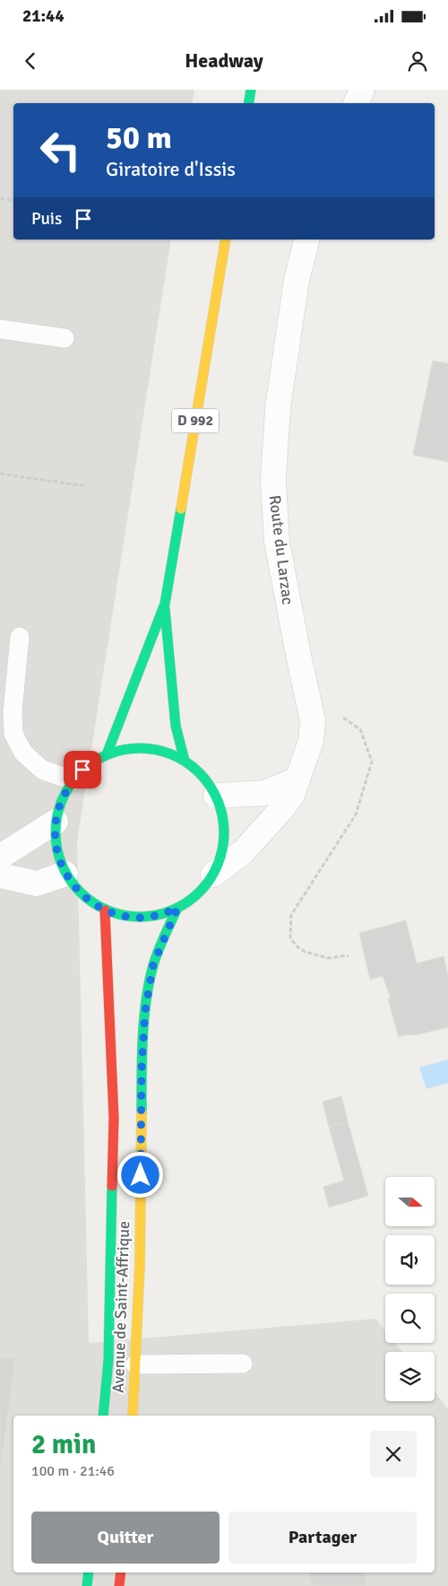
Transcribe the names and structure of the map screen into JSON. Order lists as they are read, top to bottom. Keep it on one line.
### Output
{"streets":{"main road":["D 992","Avenue de Saint-Affrique"],"street":["Route du Larzac"]},"north":"right","page":{"status":"21:44","header":"Headway","turn":["50 m","Giratoire d'Issis"],"then":"Puis","heading":["2 min","100 m · 21:46"],"buttons":["Quitter","Partager"]}}
